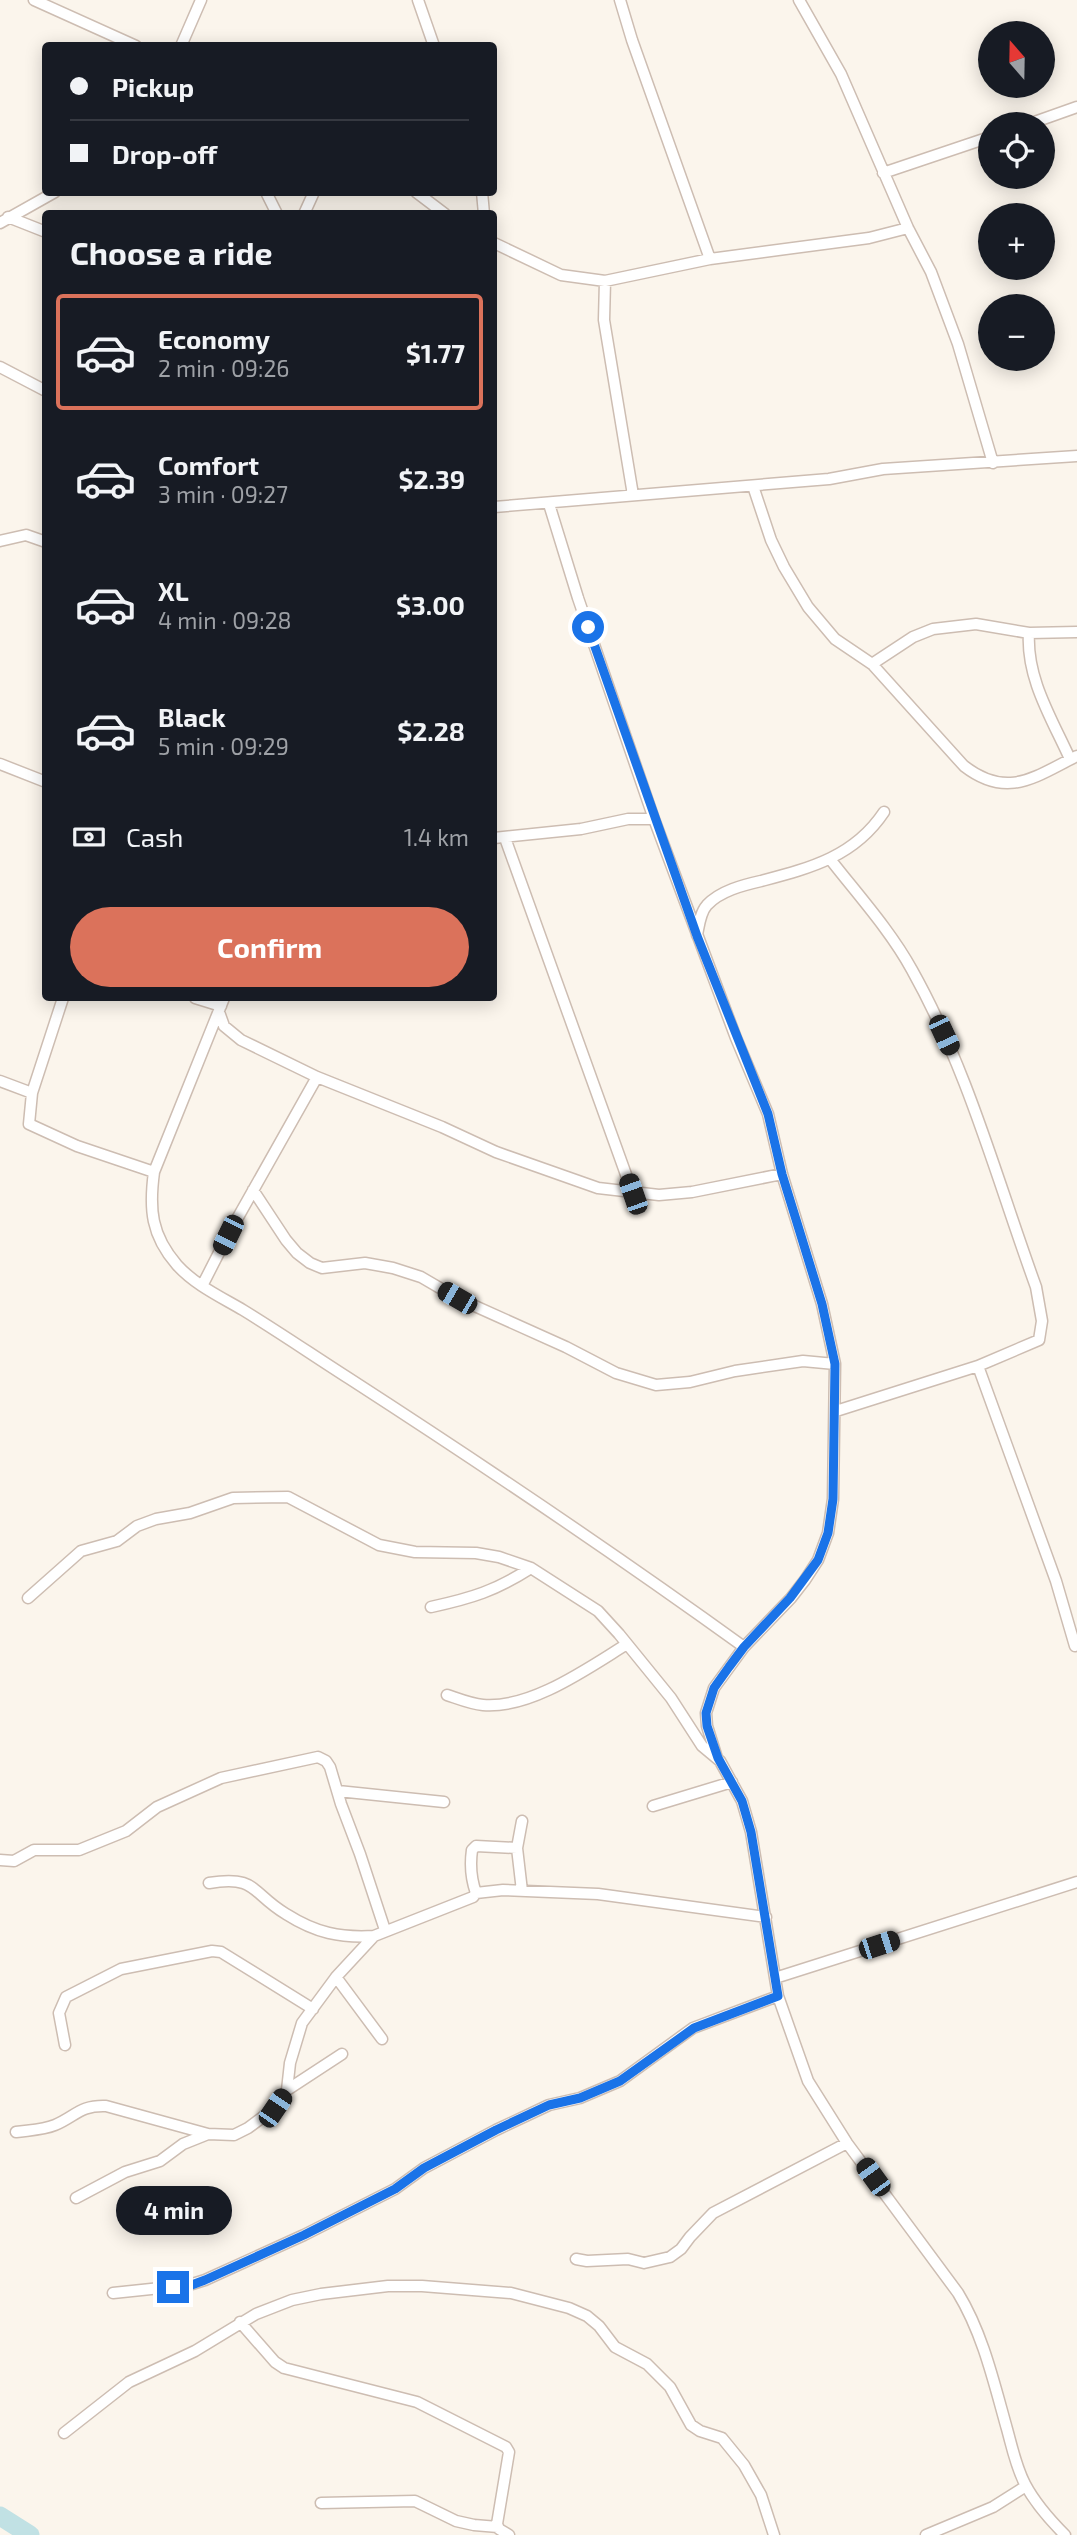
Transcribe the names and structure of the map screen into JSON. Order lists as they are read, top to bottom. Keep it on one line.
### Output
{"north":"top","page":{"map_buttons":["+","−"],"banner":["Pickup","Drop-off"],"heading":"Choose a ride","list":[{"name":"Economy","note":"2 min · 09:26","value":"$1.77"},{"name":"Comfort","note":"3 min · 09:27","value":"$2.39"},{"name":"XL","note":"4 min · 09:28","value":"$3.00"},{"name":"Black","note":"5 min · 09:29","value":"$2.28"}],"pay":["Cash","1.4 km"],"buttons":"Confirm","bubble":"4 min"}}
